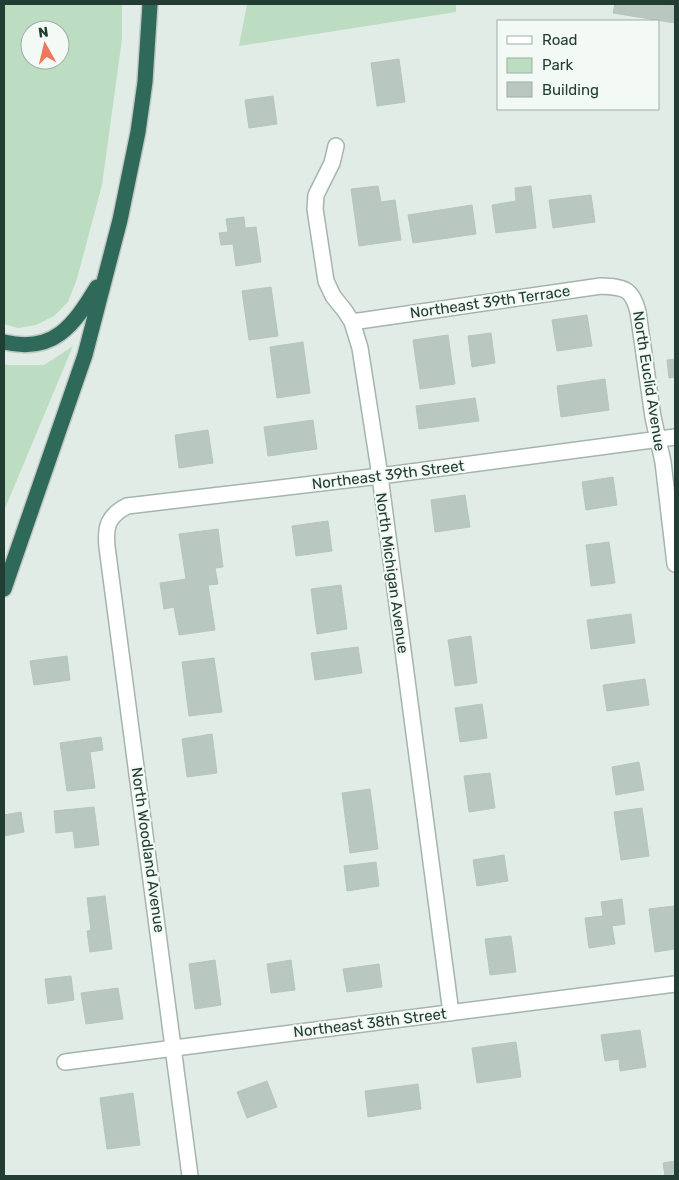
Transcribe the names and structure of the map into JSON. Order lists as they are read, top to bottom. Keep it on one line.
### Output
{"streets":{"street":["Northeast 39th Terrace","North Euclid Avenue","Northeast 39th Street","North Michigan Avenue","North Woodland Avenue","Northeast 38th Street"]},"crossings":[["Northeast 39th Terrace","North Euclid Avenue"],["Northeast 39th Terrace","North Michigan Avenue"],["North Euclid Avenue","Northeast 39th Street"],["Northeast 39th Street","North Michigan Avenue"],["Northeast 39th Street","North Woodland Avenue"],["North Michigan Avenue","Northeast 38th Street"],["North Woodland Avenue","Northeast 38th Street"]],"legend":["Road","Park","Building"],"north":"top"}
